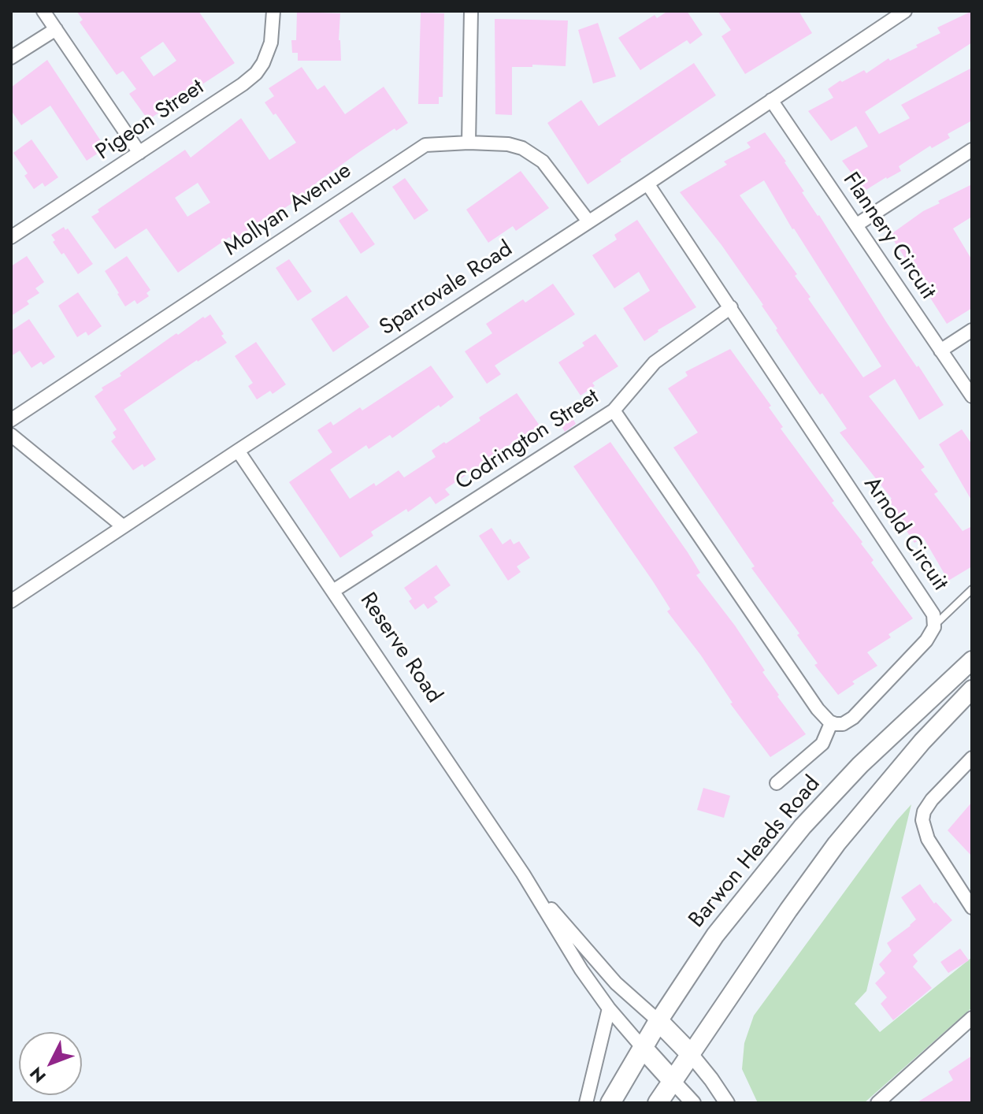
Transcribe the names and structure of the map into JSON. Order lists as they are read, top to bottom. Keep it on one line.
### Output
{"streets":{"main road":["Reserve Road","Barwon Heads Road"],"street":["Pigeon Street","Mollyan Avenue","Flannery Circuit","Sparrovale Road","Codrington Street","Arnold Circuit"]},"crossings":[["Mollyan Avenue","Sparrovale Road"],["Flannery Circuit","Sparrovale Road"],["Sparrovale Road","Arnold Circuit"],["Sparrovale Road","Reserve Road"],["Codrington Street","Arnold Circuit"],["Codrington Street","Reserve Road"],["Reserve Road","Barwon Heads Road"]],"north":"bottom left"}
